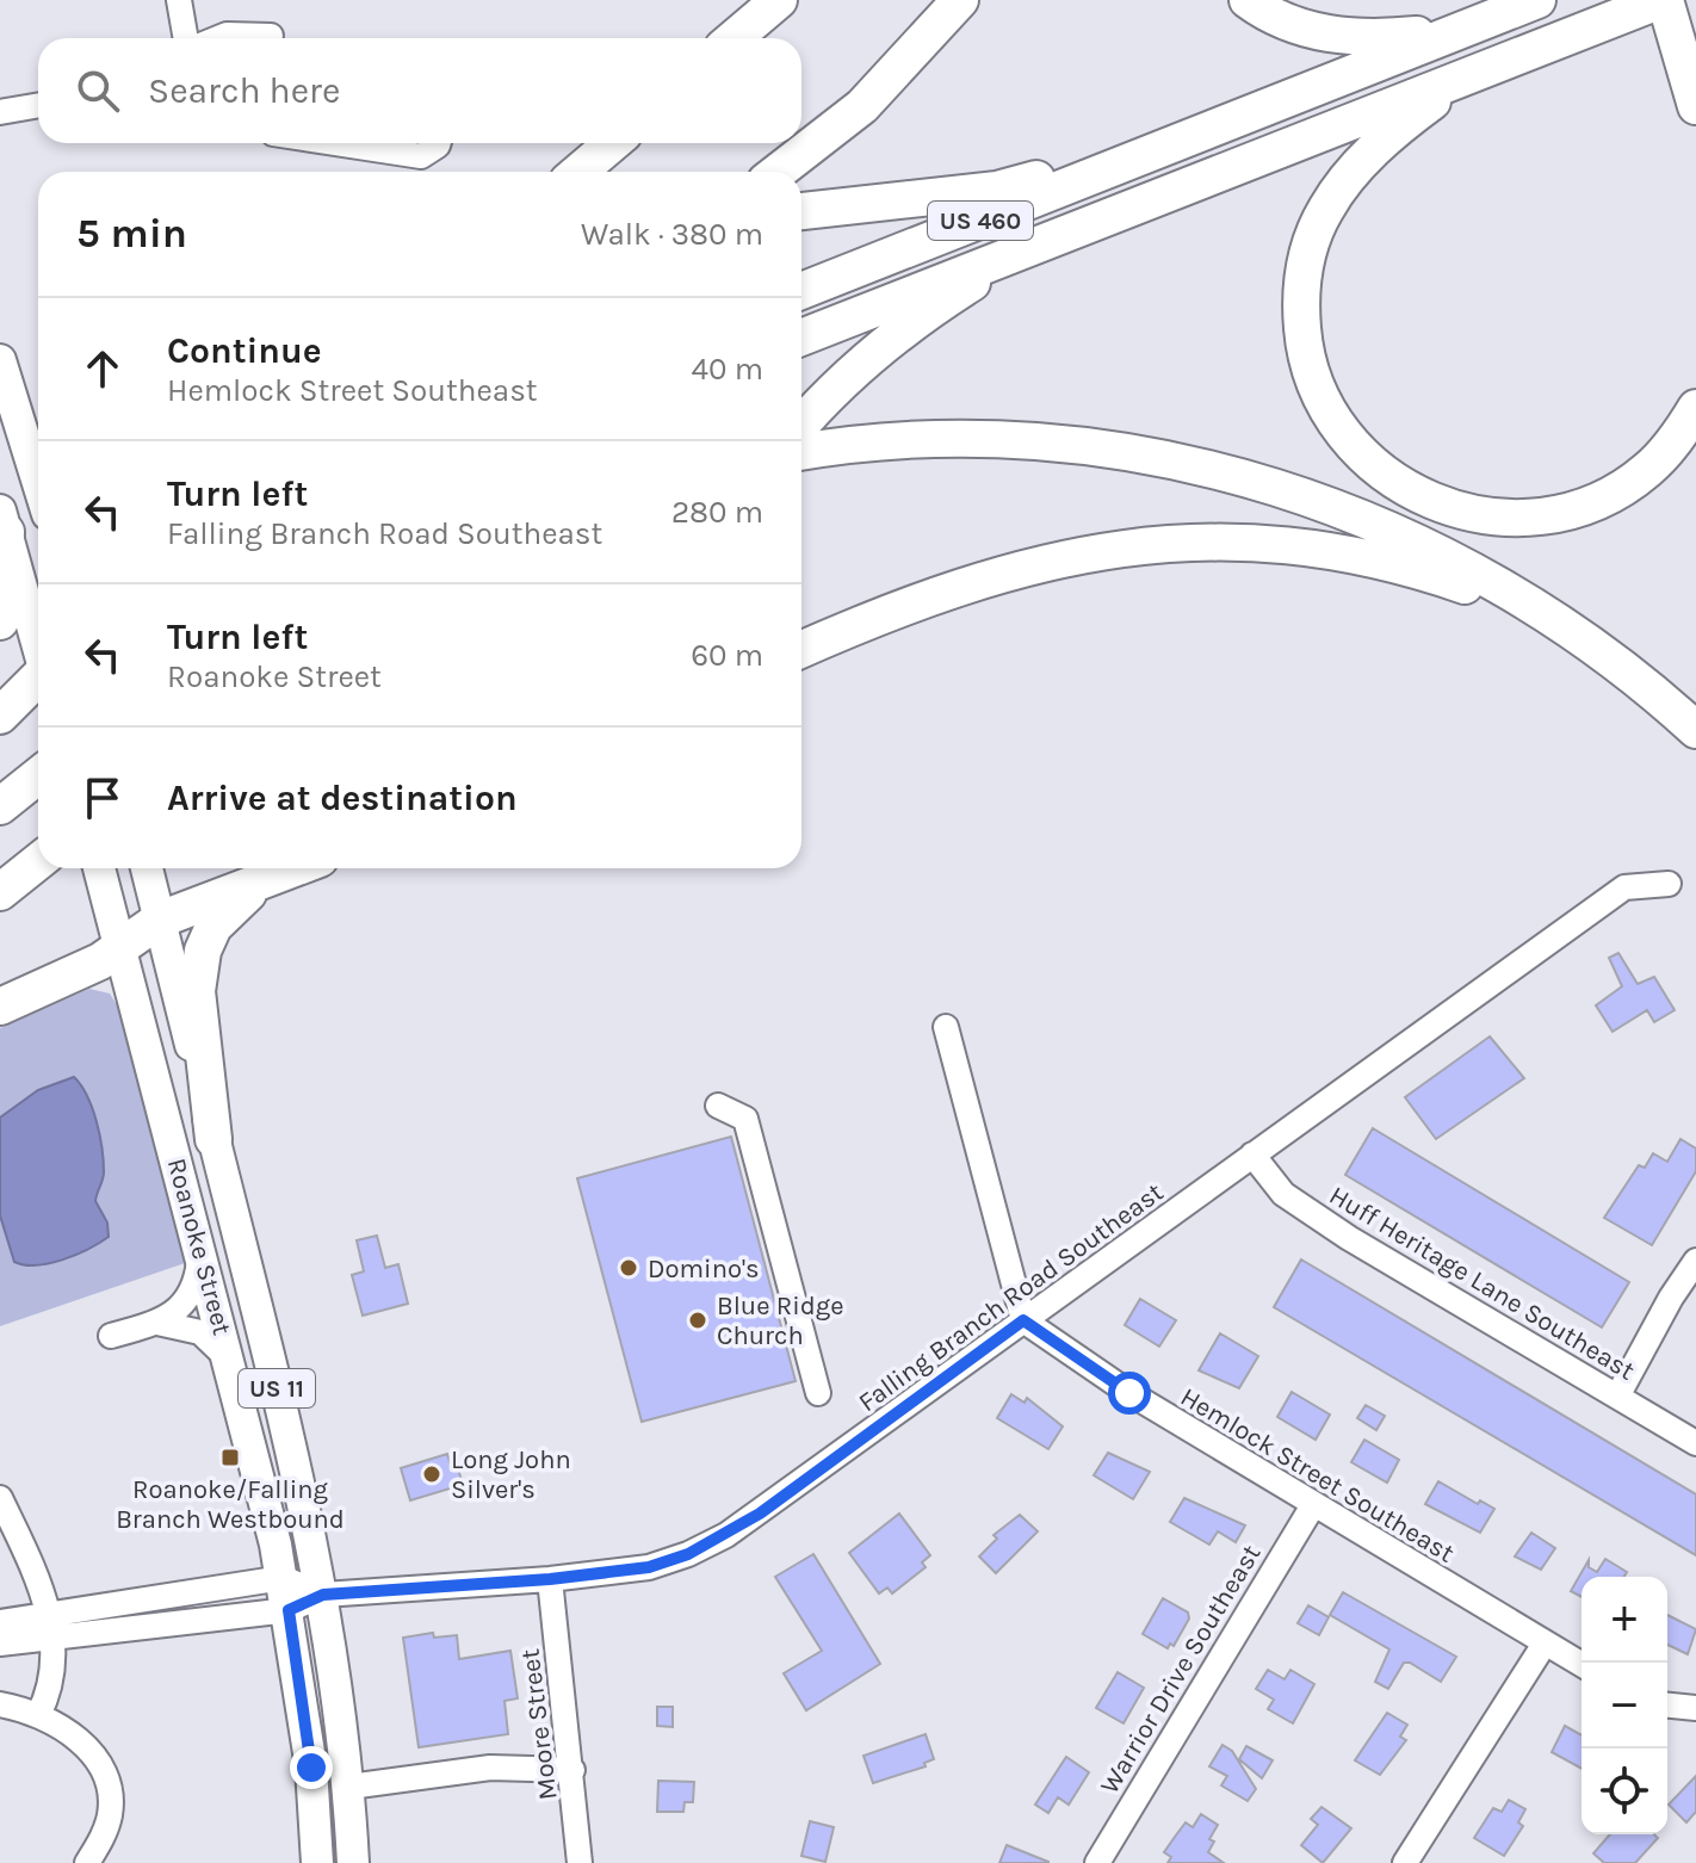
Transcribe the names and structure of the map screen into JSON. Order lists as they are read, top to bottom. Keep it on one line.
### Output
{"streets":{"highway":["US 460"],"main road":["Roanoke Street","US 11"],"street":["Huff Heritage Lane Southeast","Falling Branch Road Southeast","Hemlock Street Southeast","Warrior Drive Southeast","Moore Street"]},"crossings":[["Roanoke Street","Falling Branch Road Southeast"],["Huff Heritage Lane Southeast","Falling Branch Road Southeast"],["Falling Branch Road Southeast","Hemlock Street Southeast"],["Falling Branch Road Southeast","Moore Street"],["Hemlock Street Southeast","Warrior Drive Southeast"]],"places":{"other":["Domino's","Blue Ridge Church","Long John Silver's"],"transit":["Roanoke/Falling Branch Westbound"]},"page":{"search":"Search here","heading":["5 min","Walk · 380 m"],"list":[["Continue","Hemlock Street Southeast","40 m"],["Turn left","Falling Branch Road Southeast","280 m"],["Turn left","Roanoke Street","60 m"],"Arrive at destination"],"map_buttons":["+","−"]}}
